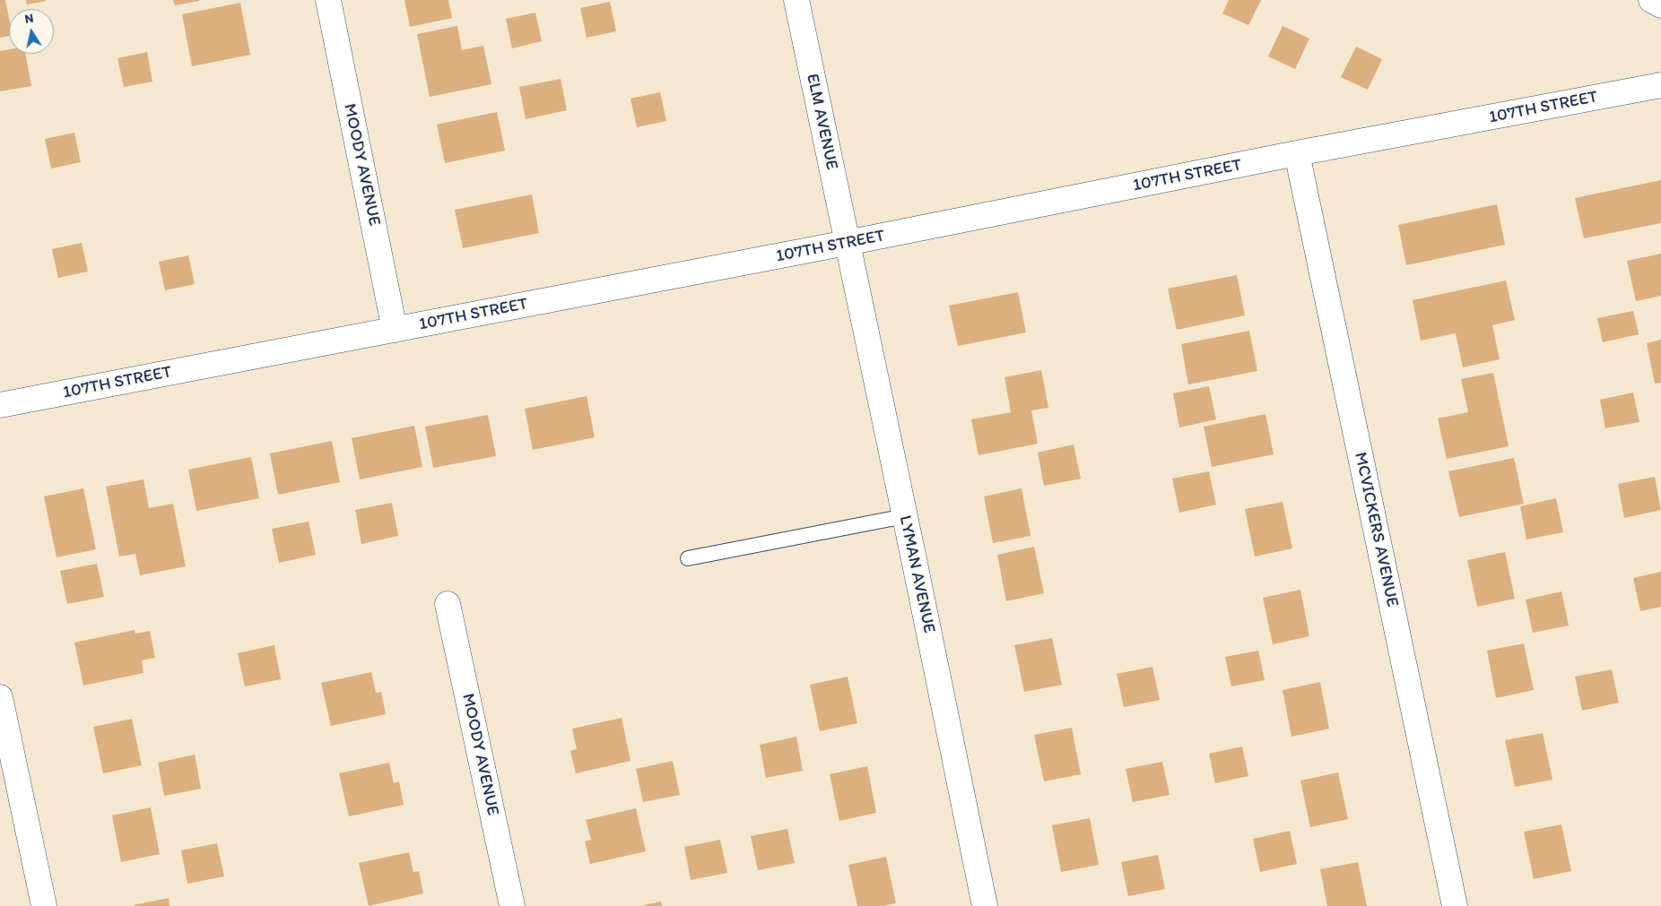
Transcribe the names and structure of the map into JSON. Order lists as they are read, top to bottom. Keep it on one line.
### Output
{"streets":{"street":["107TH STREET","ELM AVENUE","MOODY AVENUE","MCVICKERS AVENUE","LYMAN AVENUE"]},"crossings":[["107TH STREET","ELM AVENUE"],["107TH STREET","MOODY AVENUE"],["107TH STREET","MCVICKERS AVENUE"],["107TH STREET","LYMAN AVENUE"],["ELM AVENUE","LYMAN AVENUE"]],"north":"top"}
